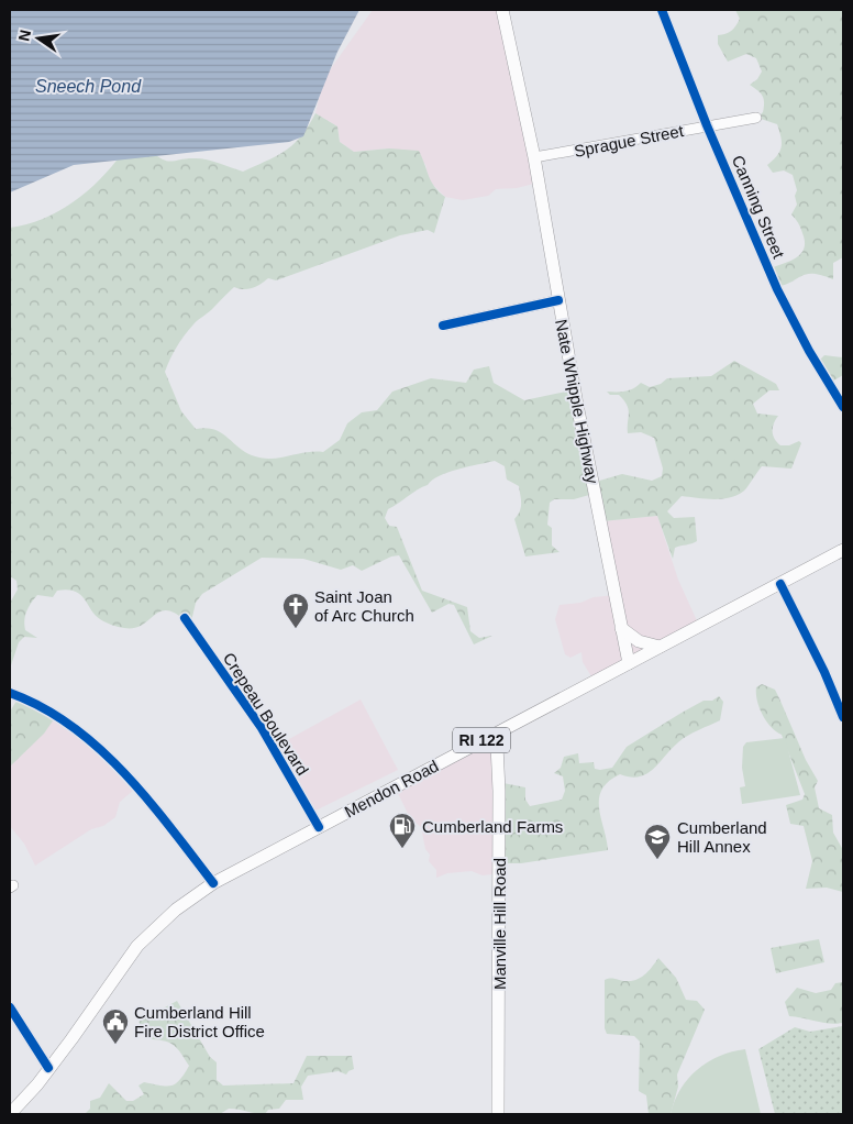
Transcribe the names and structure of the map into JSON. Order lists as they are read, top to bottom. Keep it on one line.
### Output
{"streets":{"main road":["Nate Whipple Highway","RI 122","Mendon Road","Manville Hill Road"],"street":["Sprague Street","Canning Street","Crepeau Boulevard"]},"crossings":[["Sprague Street","Canning Street"],["Sprague Street","Nate Whipple Highway"],["Nate Whipple Highway","Mendon Road"],["Crepeau Boulevard","Mendon Road"],["Mendon Road","Manville Hill Road"]],"water":["Sneech Pond"],"places":{"church":["Saint Joan of Arc Church"],"fuel station":["Cumberland Farms"],"school or university":["Cumberland Hill Annex"],"public building":["Cumberland Hill Fire District Office"]},"north":"left"}
